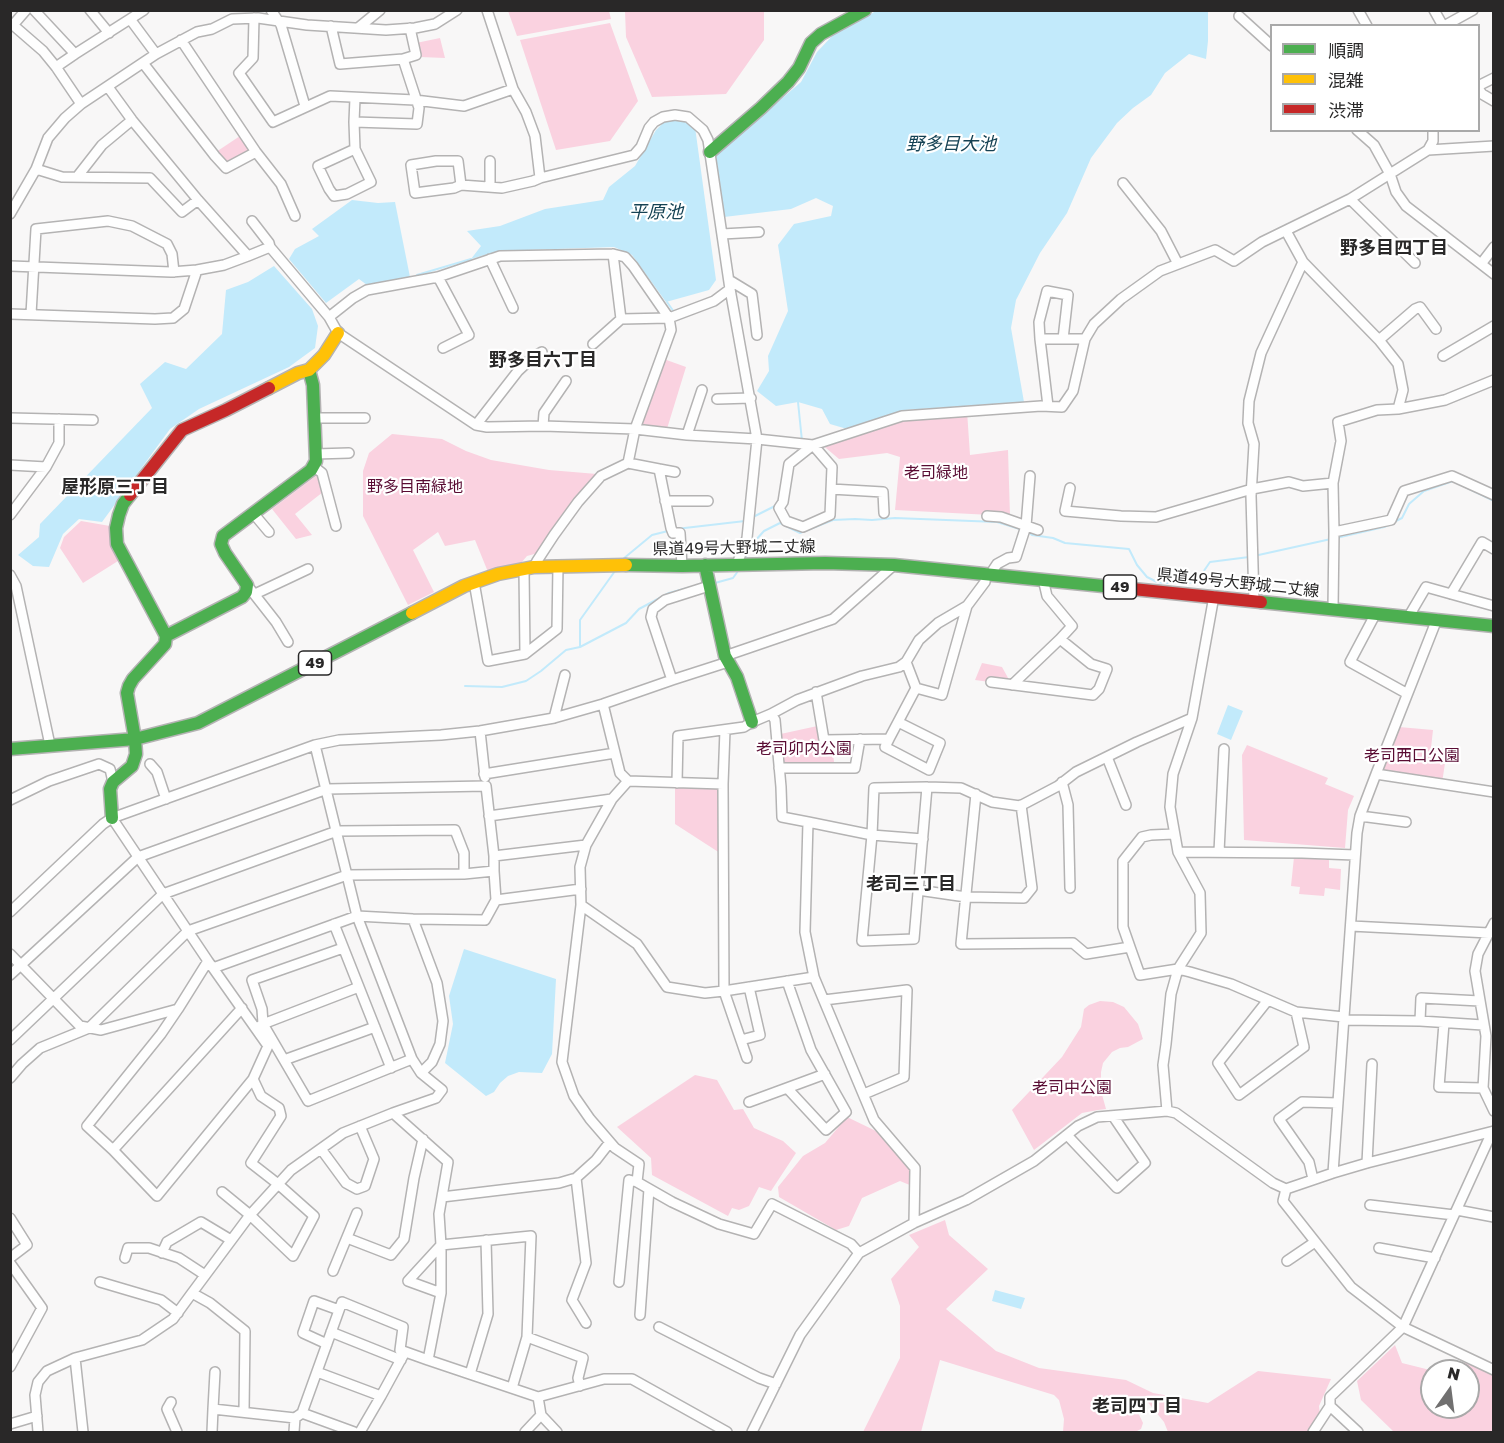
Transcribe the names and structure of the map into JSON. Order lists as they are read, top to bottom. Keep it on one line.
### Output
{"streets":{"main road":["県道49号大野城二丈線","49"]},"districts":["野多目四丁目","野多目六丁目","屋形原三丁目","老司三丁目","老司四丁目"],"water":["野多目大池","平原池"],"parks":["老司緑地","野多目南緑地","老司卯内公園","老司西口公園","老司中公園"],"legend":["順調","混雑","渋滞"],"north":"top"}
